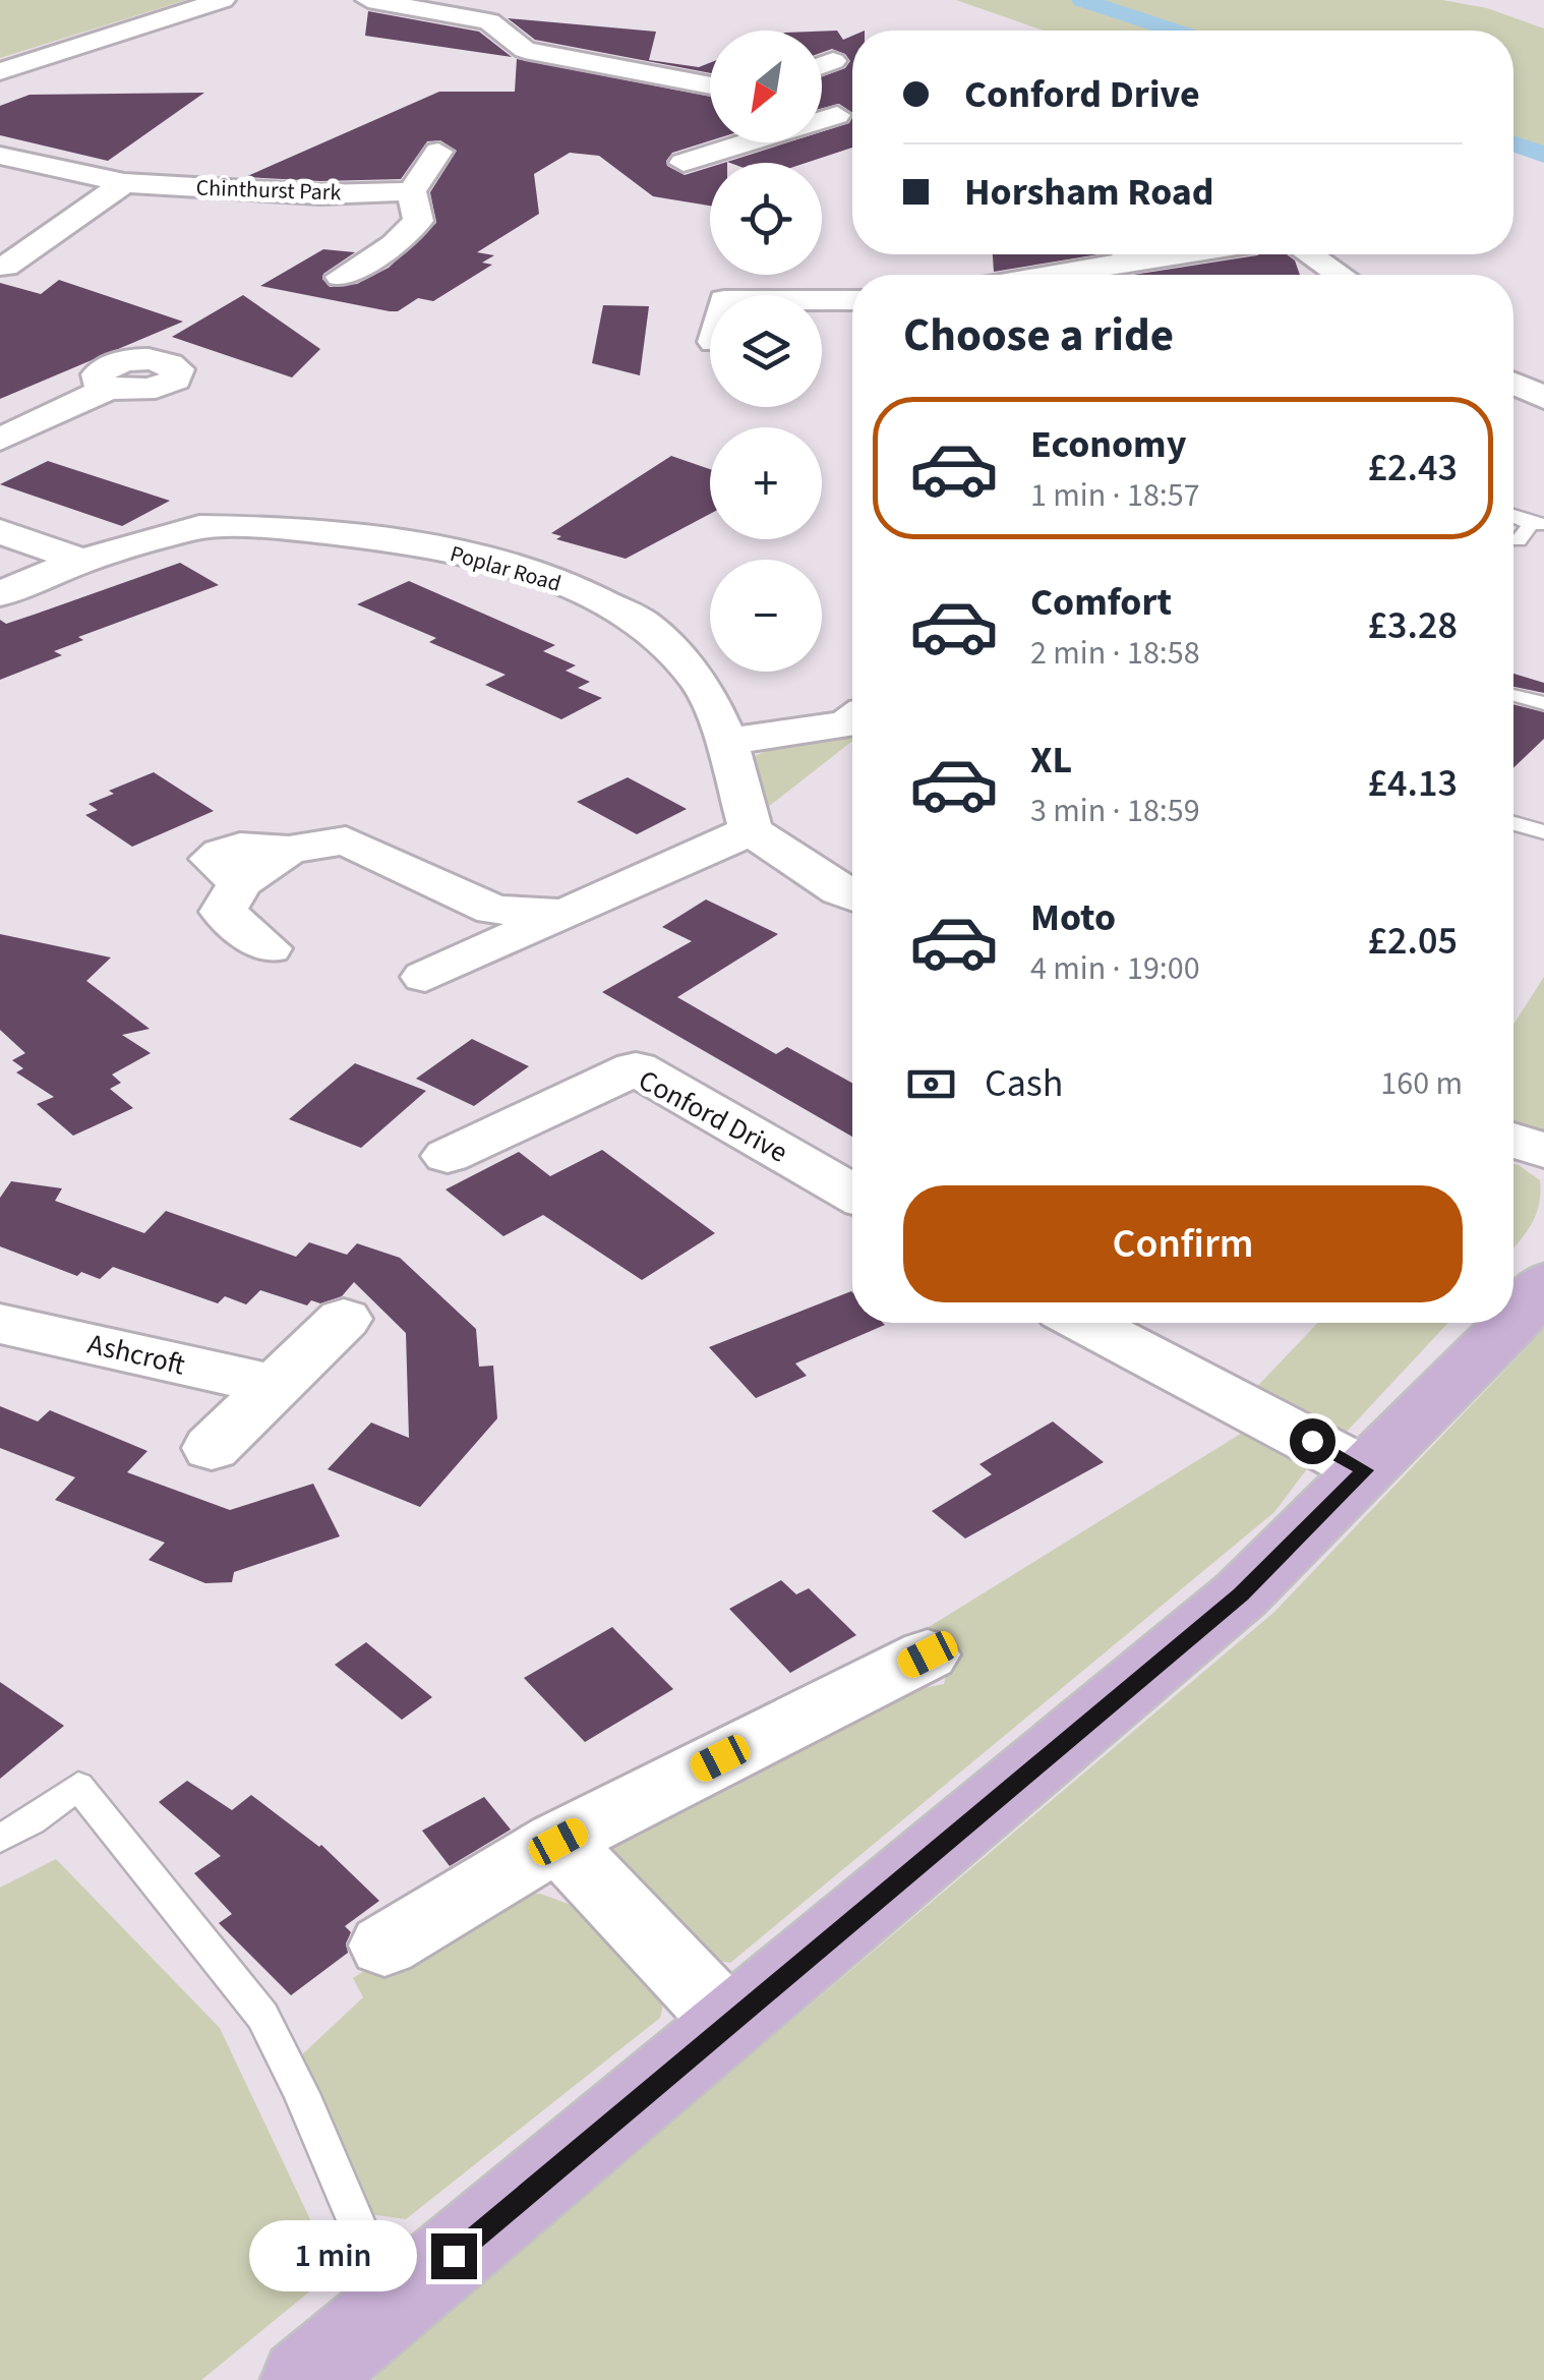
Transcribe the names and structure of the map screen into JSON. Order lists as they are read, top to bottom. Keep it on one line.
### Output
{"streets":{"street":["Chinthurst Park","Poplar Road","Conford Drive","Ashcroft"]},"north":"bottom left","page":{"map_buttons":["+","−"],"banner":["Conford Drive","Horsham Road"],"heading":"Choose a ride","list":[{"name":"Economy","note":"1 min · 18:57","value":"£2.43"},{"name":"Comfort","note":"2 min · 18:58","value":"£3.28"},{"name":"XL","note":"3 min · 18:59","value":"£4.13"},{"name":"Moto","note":"4 min · 19:00","value":"£2.05"}],"pay":["Cash","160 m"],"buttons":"Confirm","bubble":"1 min"}}
